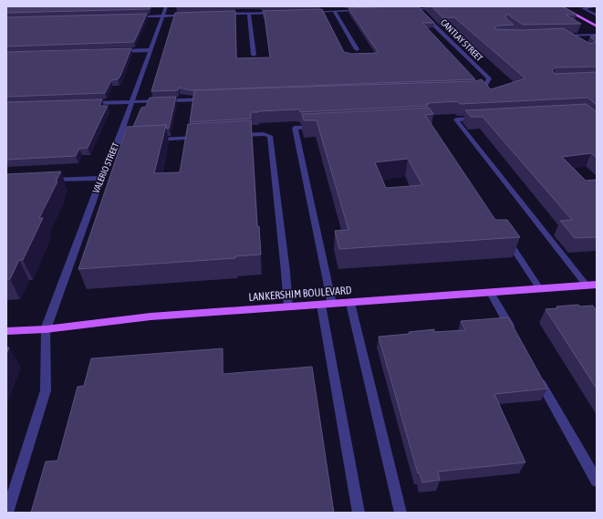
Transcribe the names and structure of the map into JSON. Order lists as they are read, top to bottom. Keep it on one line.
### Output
{"streets":{"main road":["LANKERSHIM BOULEVARD"],"street":["CANTLAY STREET","VALERIO STREET"]},"crossings":[["VALERIO STREET","LANKERSHIM BOULEVARD"]]}
